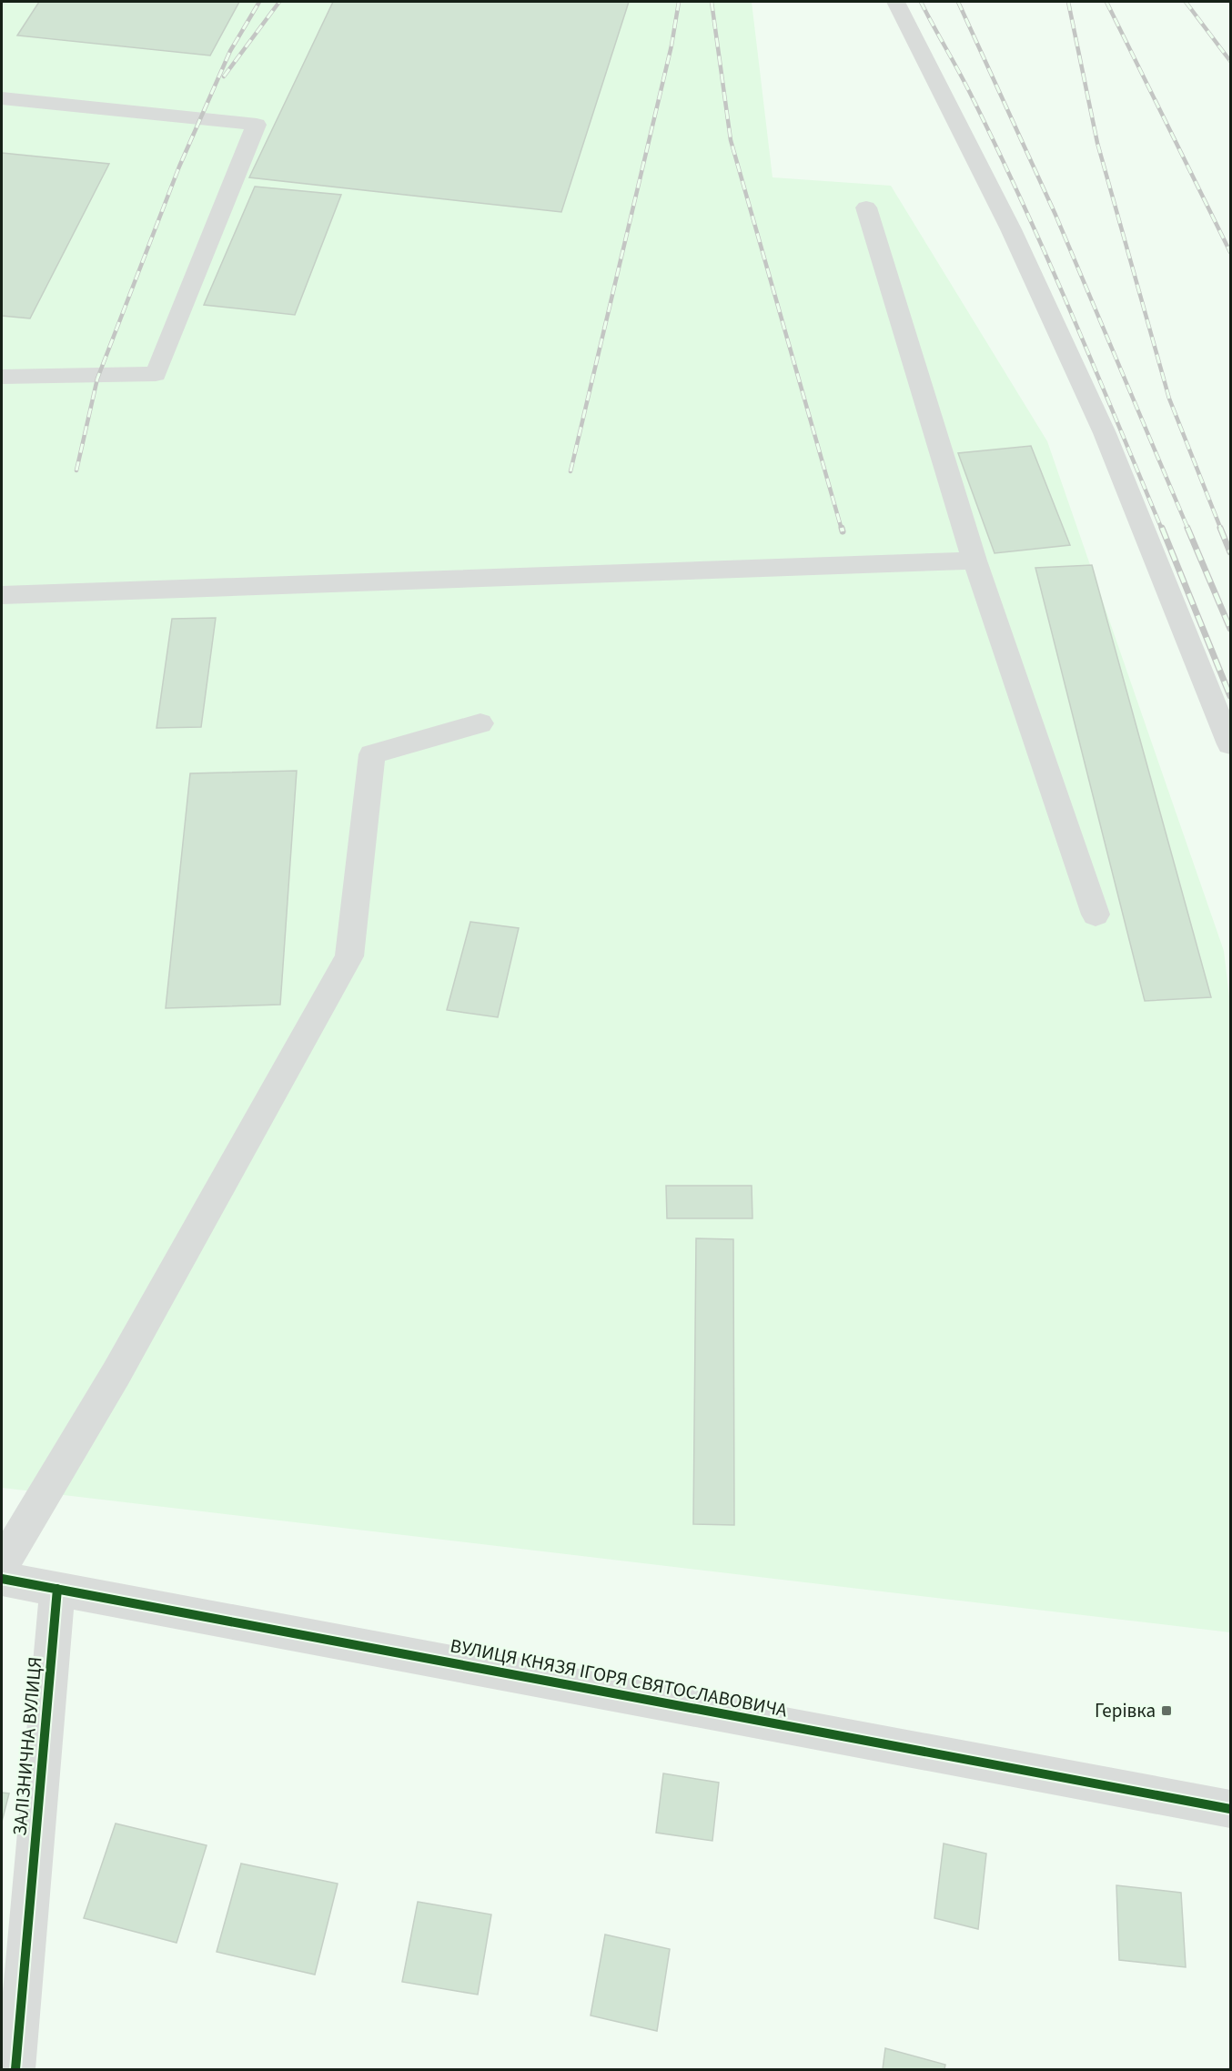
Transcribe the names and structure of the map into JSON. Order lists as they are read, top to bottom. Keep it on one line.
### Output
{"streets":{"street":["ВУЛИЦЯ КНЯЗЯ ІГОРЯ СВЯТОСЛАВОВИЧА","ЗАЛІЗНИЧНА ВУЛИЦЯ"]},"crossings":[["ВУЛИЦЯ КНЯЗЯ ІГОРЯ СВЯТОСЛАВОВИЧА","ЗАЛІЗНИЧНА ВУЛИЦЯ"]],"places":{"transit":["Герівка"]}}
